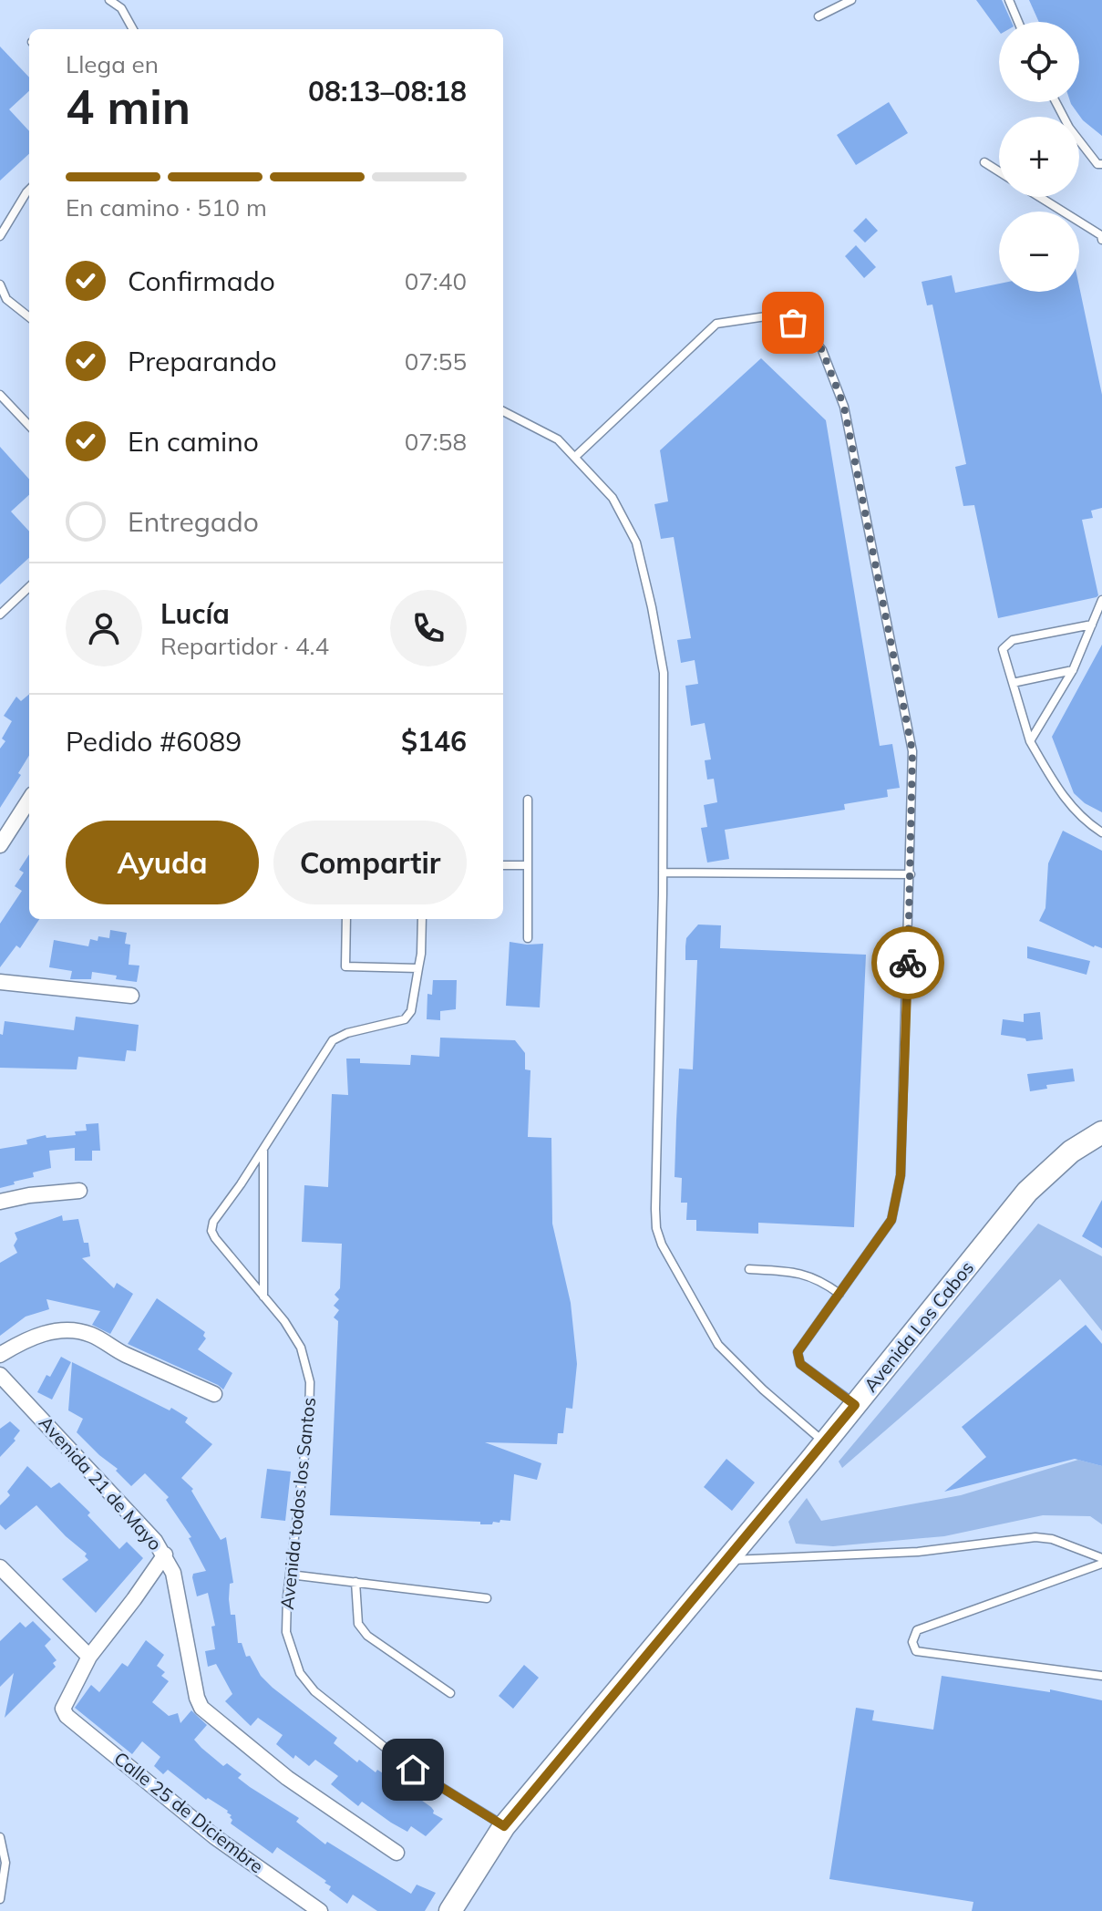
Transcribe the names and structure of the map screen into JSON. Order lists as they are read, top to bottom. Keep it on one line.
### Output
{"streets":{"main road":["Avenida Los Cabos"],"street":["Avenida 21 de Mayo","Calle 25 de Diciembre"],"lane":["Avenida todos los Santos"]},"crossings":[["Avenida Los Cabos","Avenida todos los Santos"]],"page":{"map_buttons":["+","−"],"heading":["4 min","Llega en","08:13–08:18"],"panel":["Lucía","Repartidor · 4.4","Pedido #6089","$146"],"bar":"En camino · 510 m","list":[["Confirmado","07:40"],["Preparando","07:55"],["En camino","07:58"],"Entregado"],"buttons":["Ayuda","Compartir"]}}
